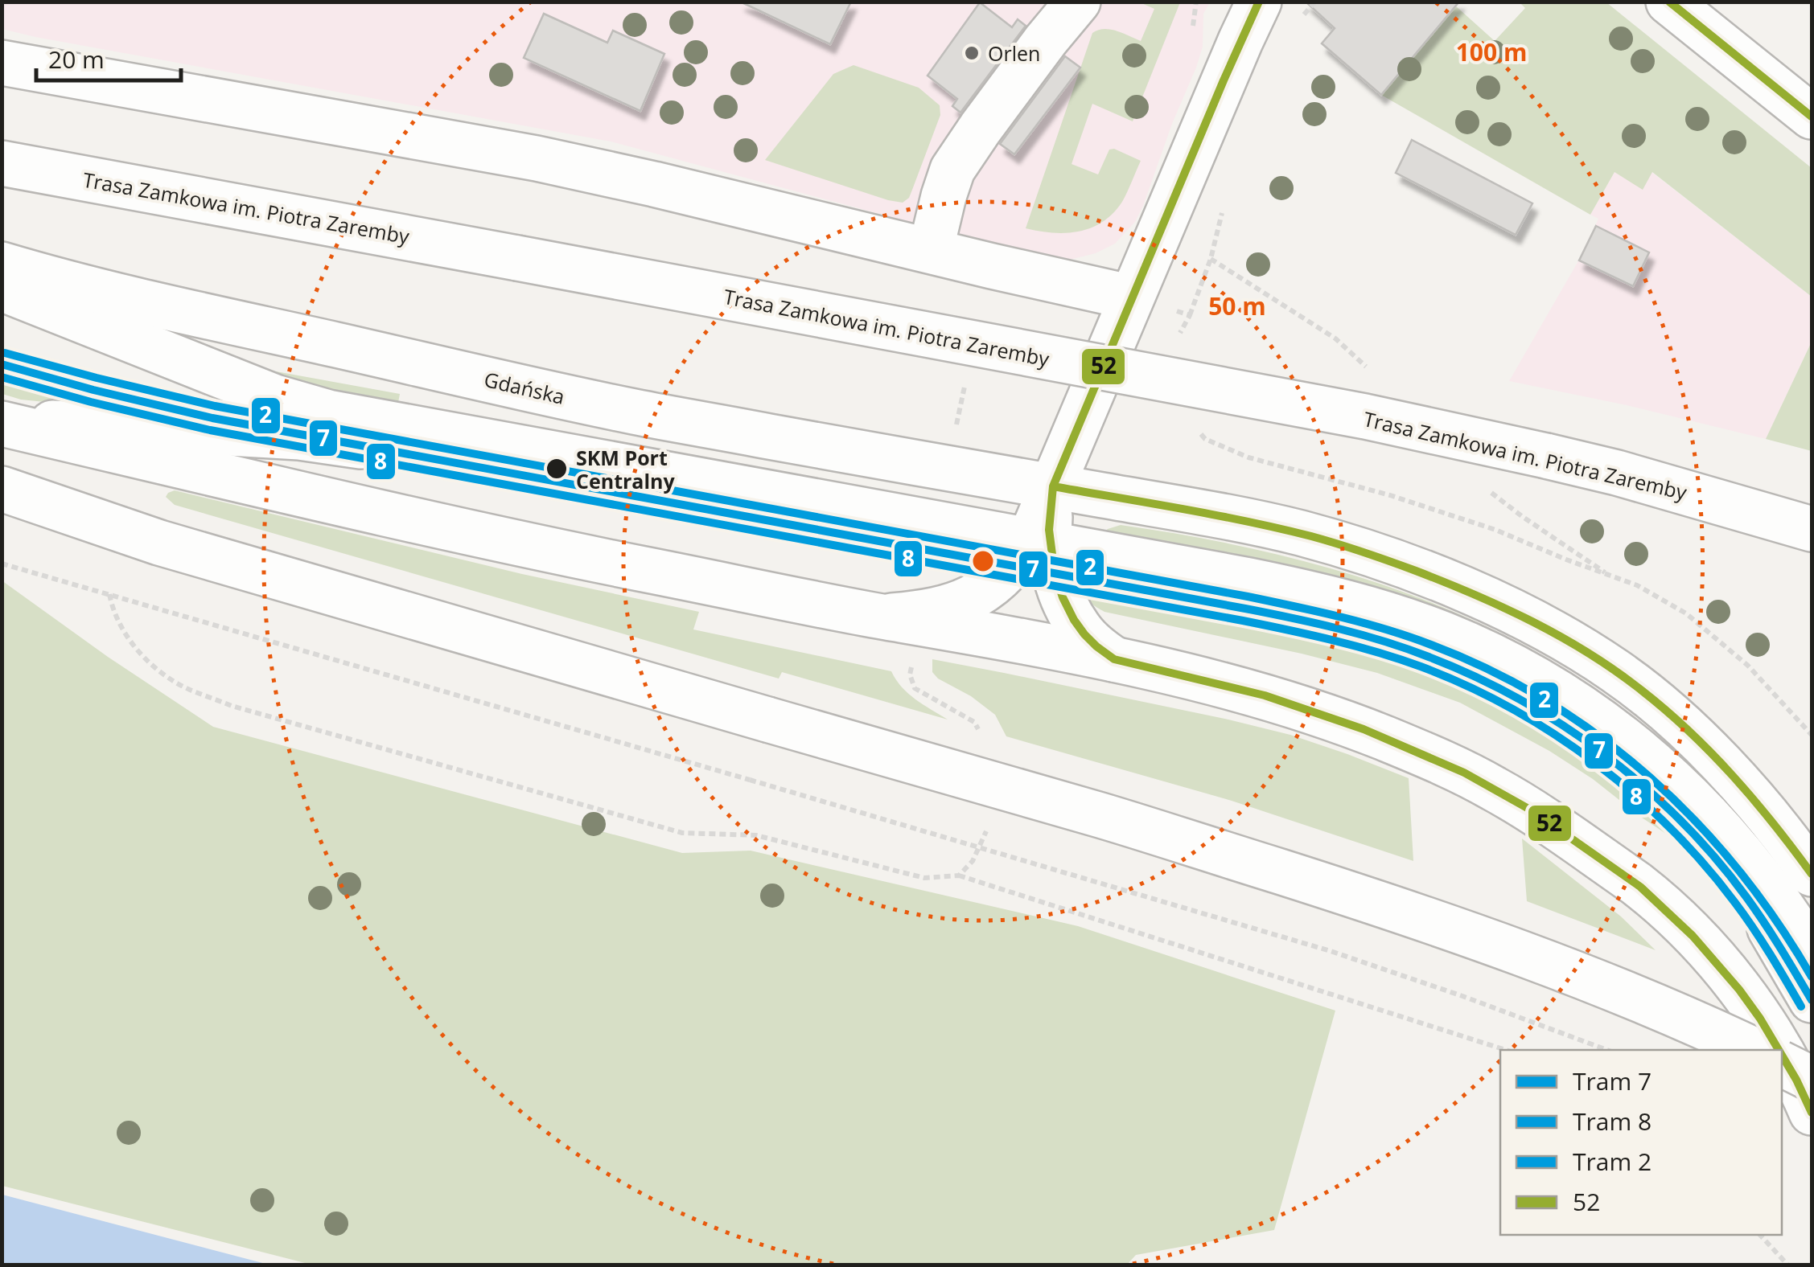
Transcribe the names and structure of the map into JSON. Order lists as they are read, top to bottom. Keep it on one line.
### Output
{"streets":{"main road":["Trasa Zamkowa im. Piotra Zaremby","Gdańska"]},"places":["Orlen","SKM Port Centralny"],"lines":["transit line 52","tram line 2","tram line 7","tram line 8"],"legend":["Tram 7","Tram 8","Tram 2","52"],"scale_bar":"20 m","rings":["100 m","50 m"]}
